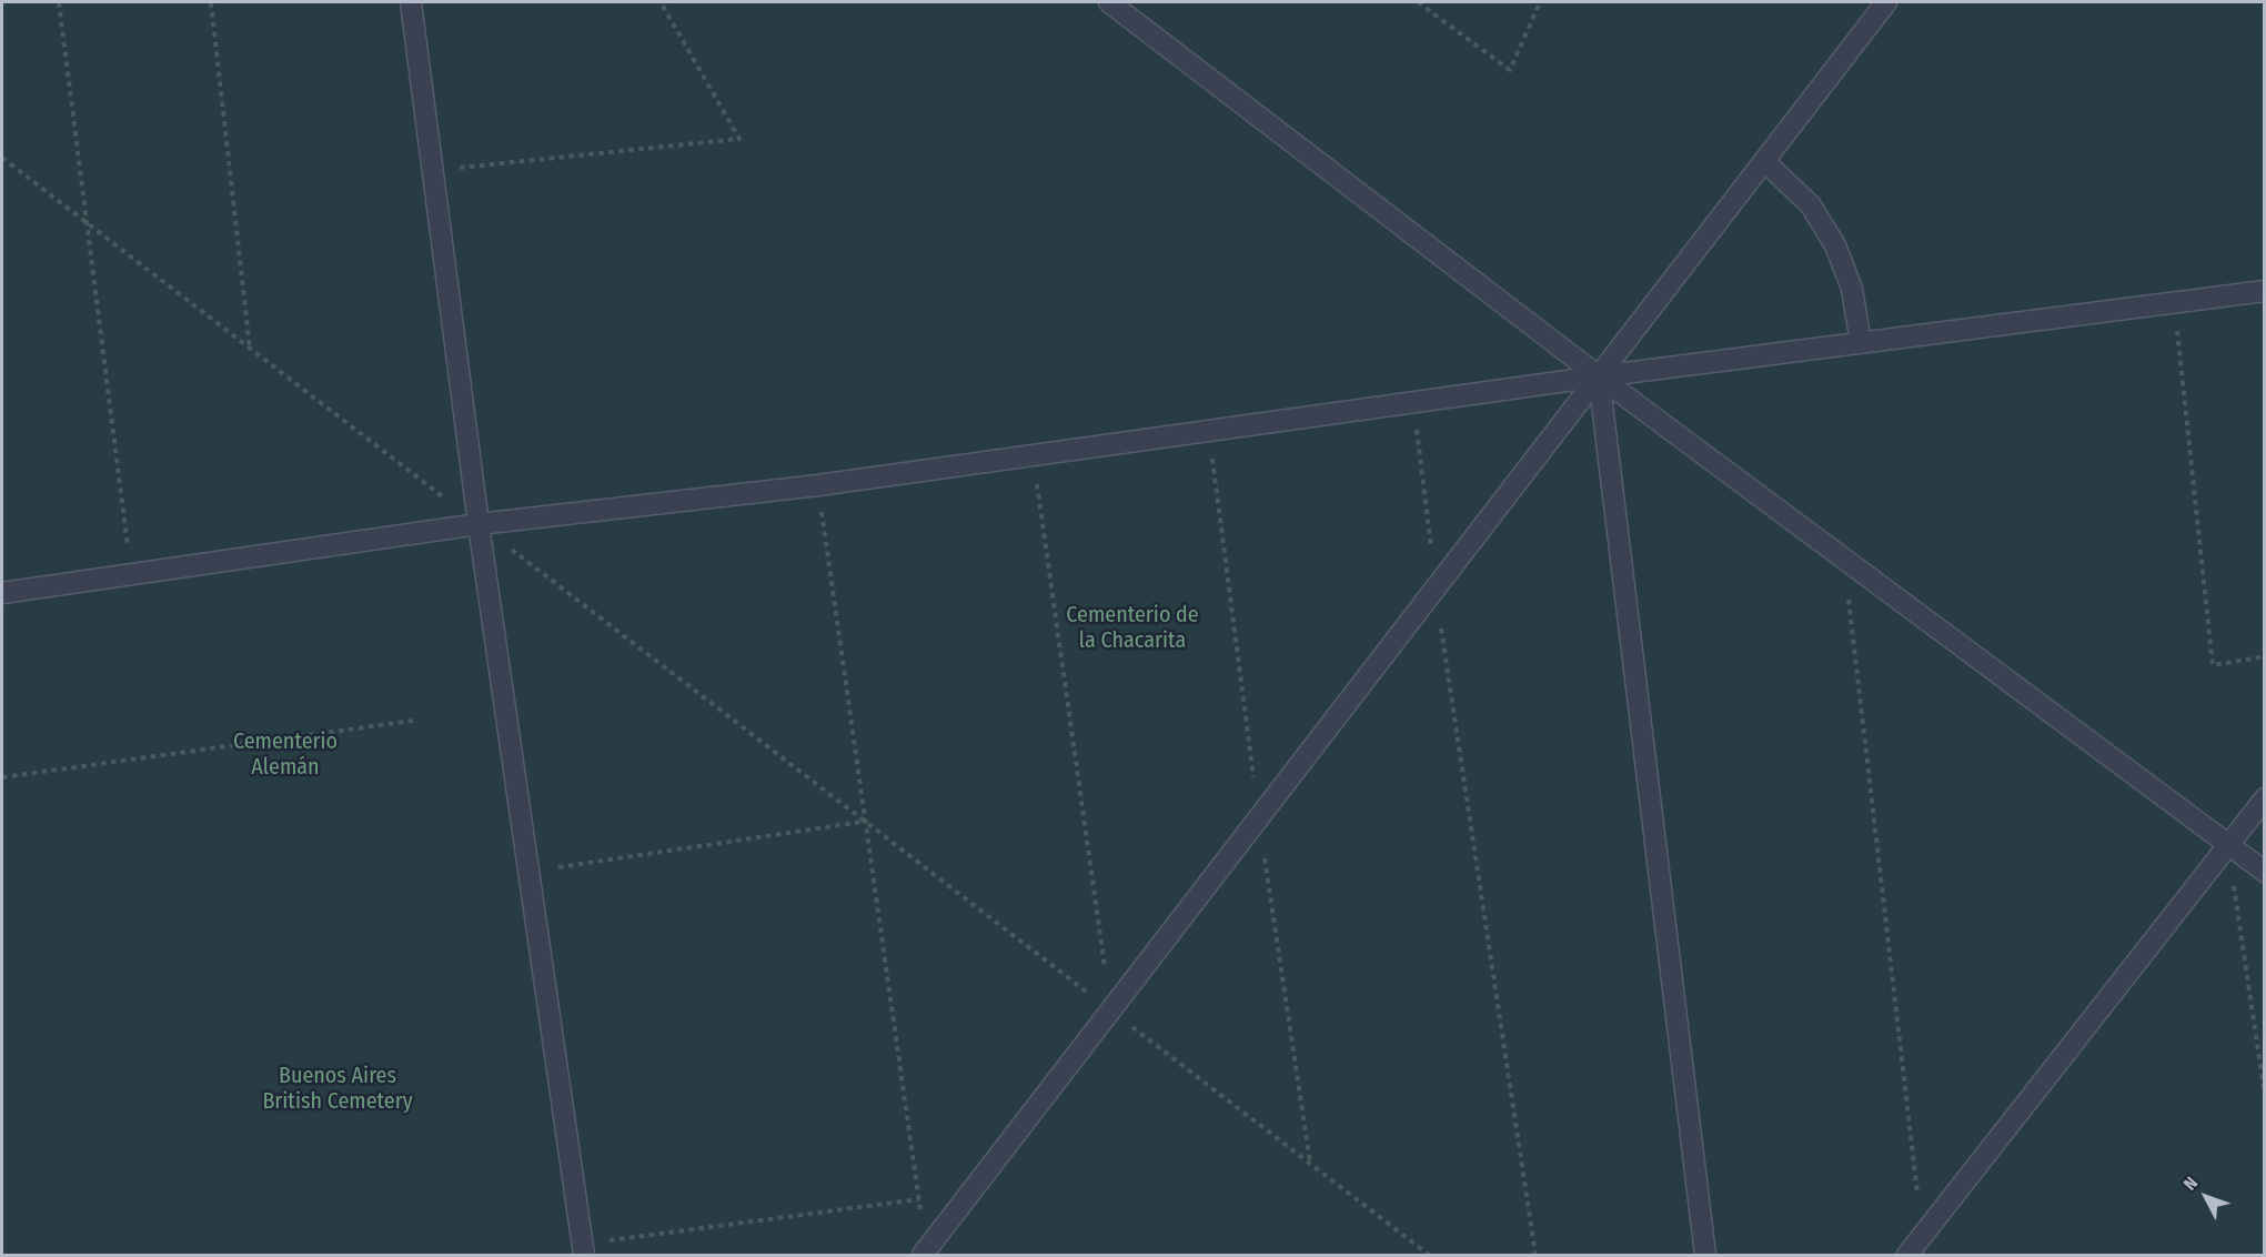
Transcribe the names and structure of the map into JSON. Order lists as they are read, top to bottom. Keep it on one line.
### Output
{"parks":["Cementerio de la Chacarita","Cementerio Alemán","Buenos Aires British Cemetery"],"north":"top left"}
